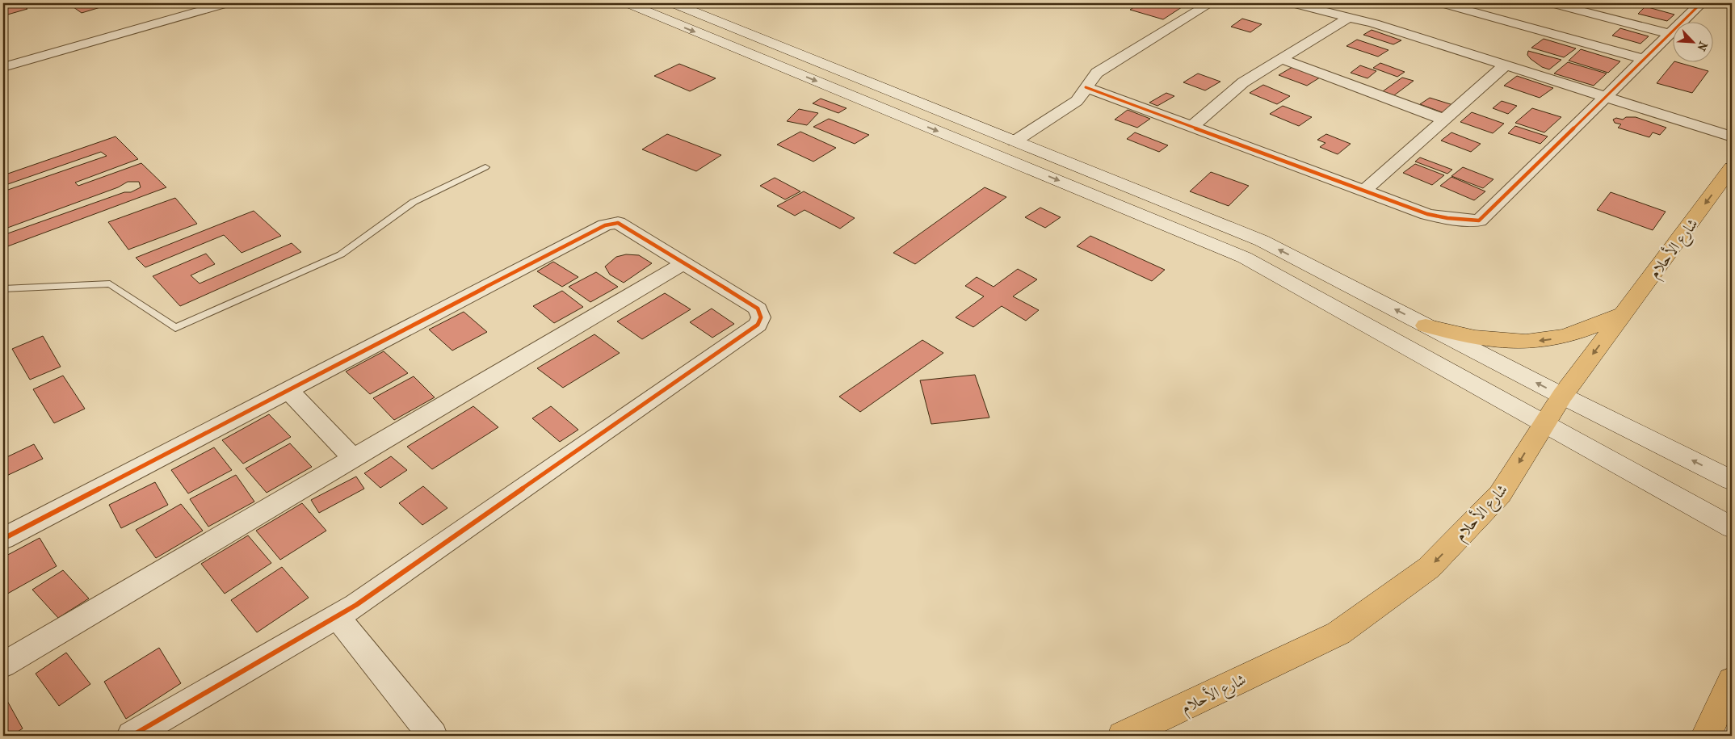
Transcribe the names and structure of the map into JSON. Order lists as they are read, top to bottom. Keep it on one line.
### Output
{"streets":{"main road":["شارع الأحلام"]},"one_way":["شارع الأحلام"],"north":"bottom right"}
